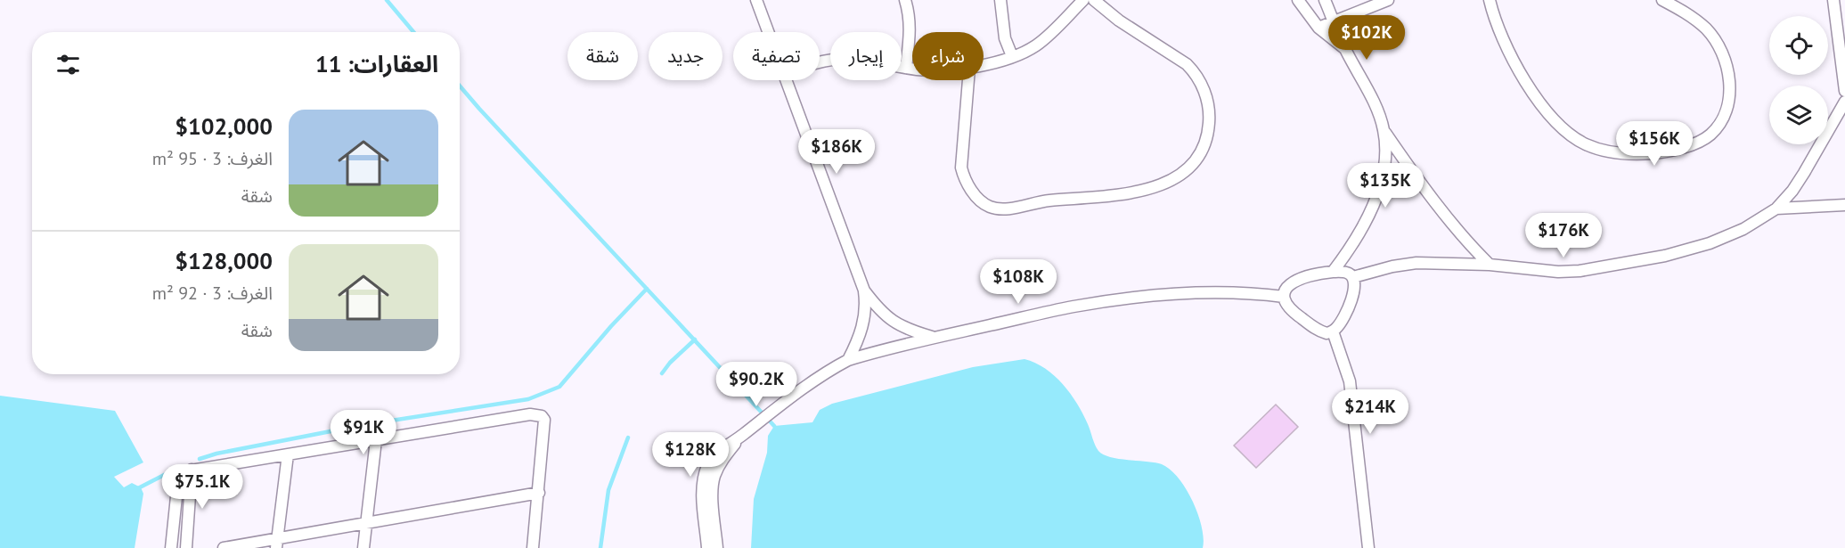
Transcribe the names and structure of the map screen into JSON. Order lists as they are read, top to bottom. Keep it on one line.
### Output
{"page":{"price":["$102K","$156K","$186K","$135K","$176K","$108K","$90.2K","$214K","$91K","$128K","$75.1K"],"chip":["شراء","إيجار","تصفية","جديد","شقة"],"heading":"العقارات: 11","list":[{"name":"$102,000","note":"الغرف: 3 · 95 m² · شقة"},{"name":"$128,000","note":"الغرف: 3 · 92 m² · شقة"}]}}
